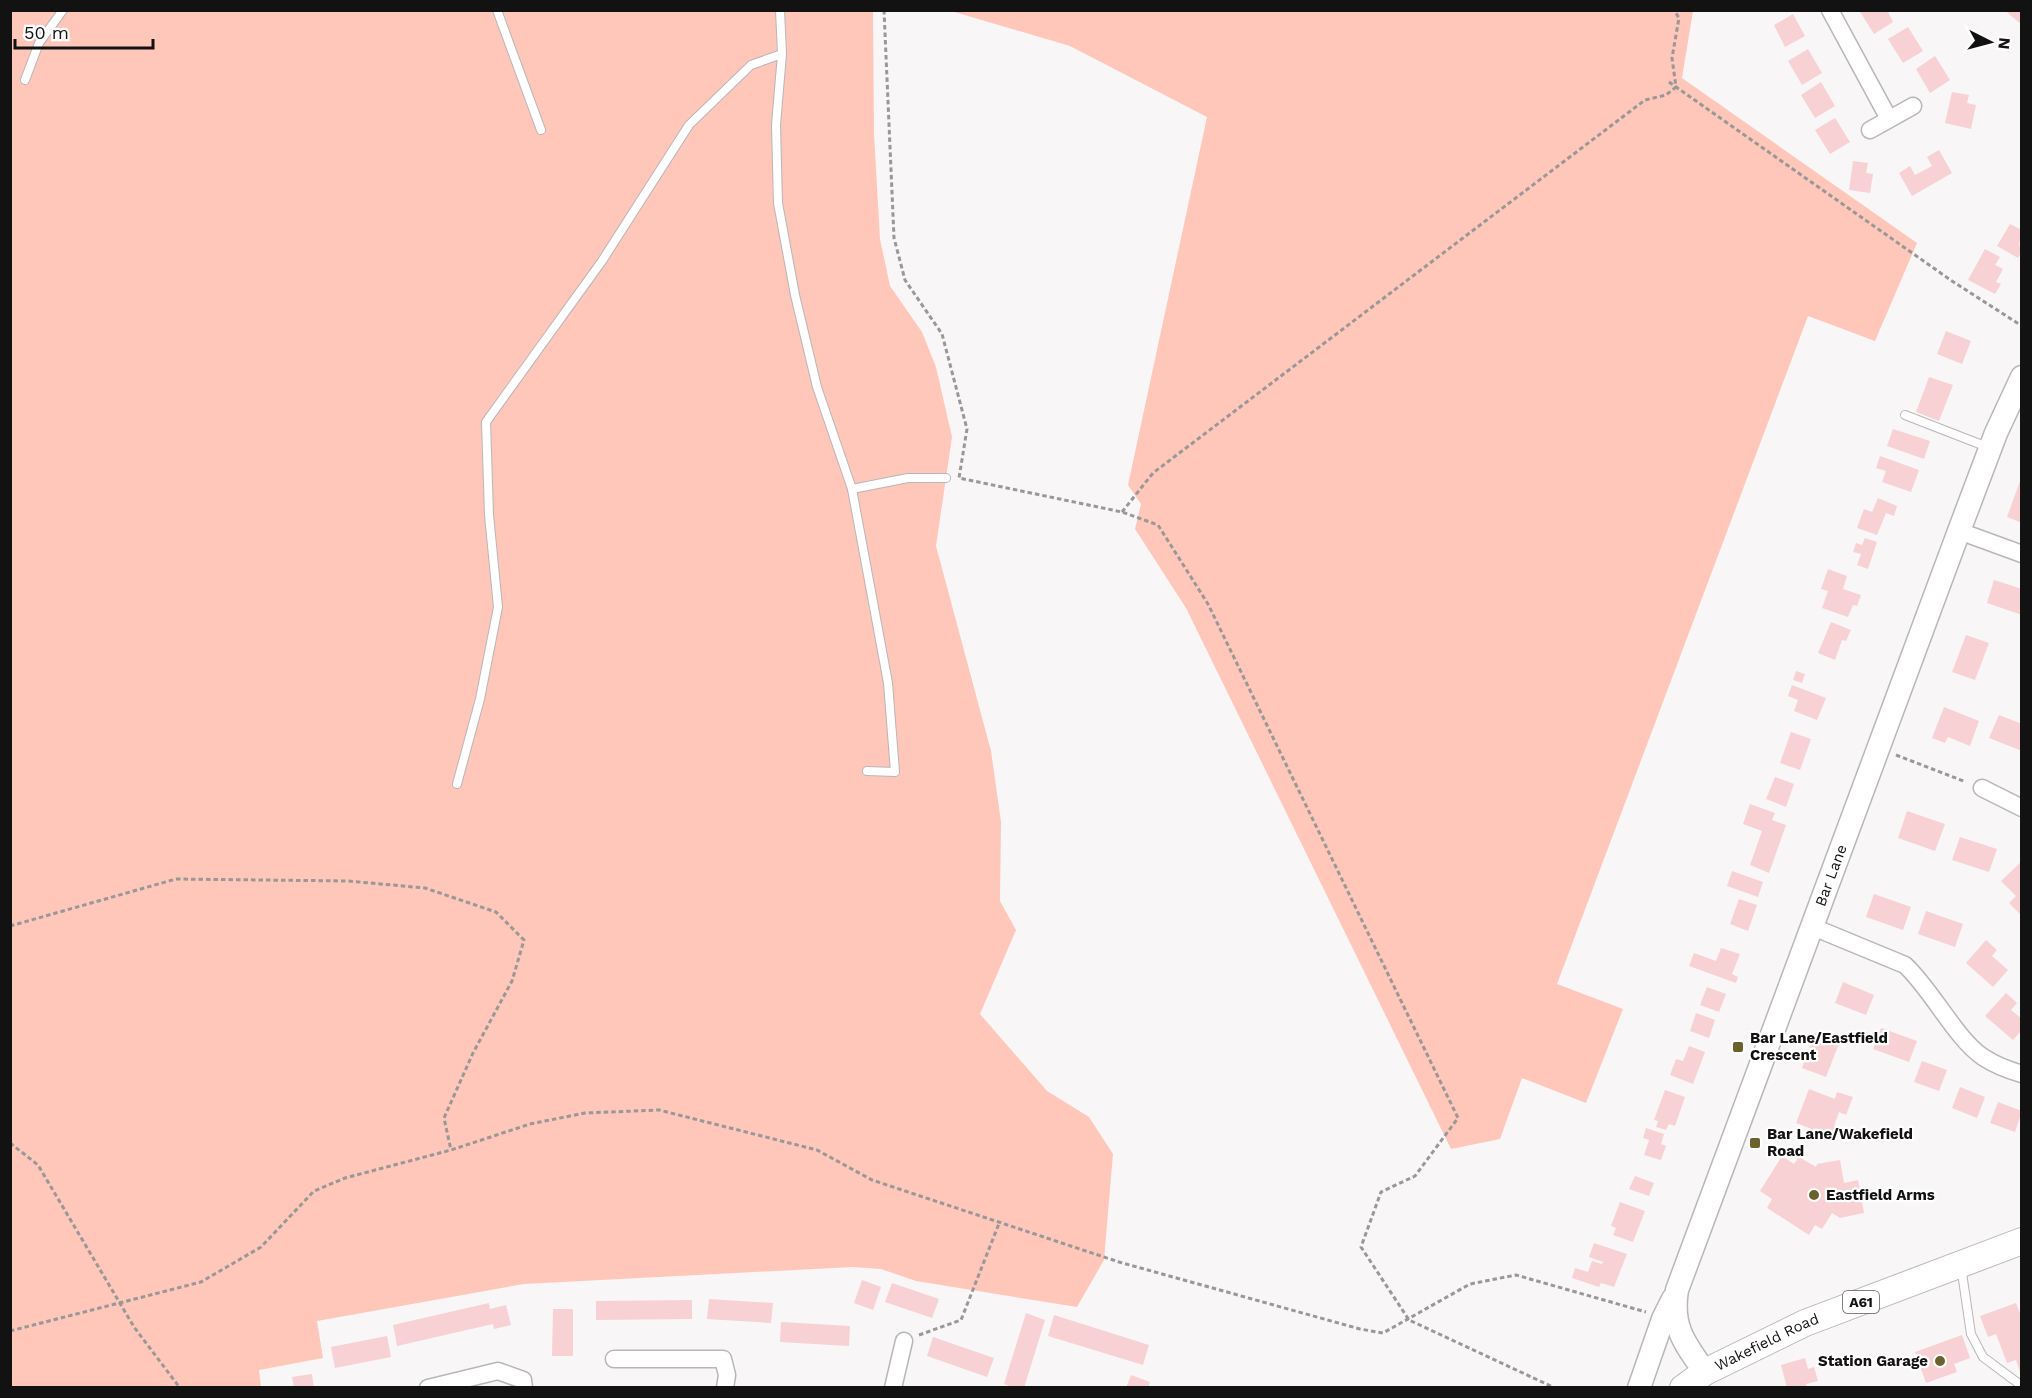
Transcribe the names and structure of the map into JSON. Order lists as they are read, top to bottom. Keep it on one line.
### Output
{"streets":{"main road":["Bar Lane","A61","Wakefield Road"]},"crossings":[["Bar Lane","Wakefield Road"]],"places":{"transit":["Bar Lane/Eastfield Crescent","Bar Lane/Wakefield Road"],"other":["Eastfield Arms","Station Garage"]},"scale_bar":"50 m","north":"right"}
